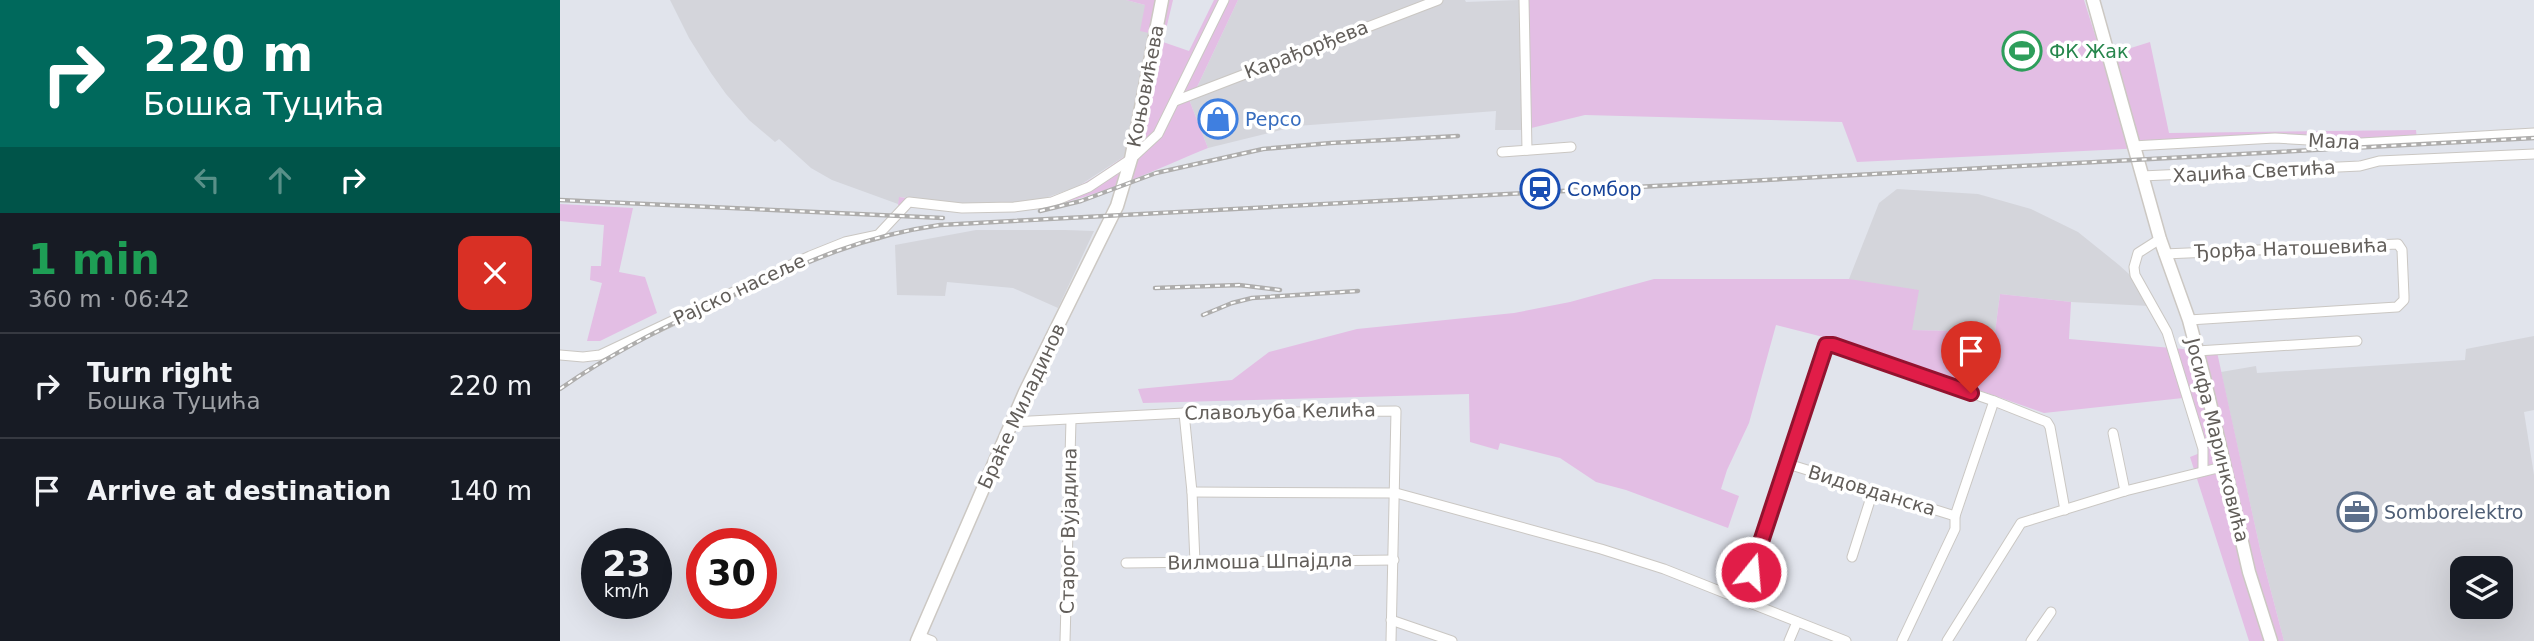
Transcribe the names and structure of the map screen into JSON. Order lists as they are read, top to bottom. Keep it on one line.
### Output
{"streets":{"main road":["Коњовићева","Браће Миладинов","Јосифа Маринковића"],"street":["Карађорђева","Мала","Хаџића Светића","Ђорђа Натошевића","Рајско насеље","Славољуба Келића","Видовданска","Старог Вујадина","Вилмоша Шпајдла"]},"crossings":[["Коњовићева","Рајско насеље"],["Коњовићева","Браће Миладинов"],["Мала","Јосифа Маринковића"],["Хаџића Светића","Јосифа Маринковића"],["Ђорђа Натошевића","Јосифа Маринковића"],["Рајско насеље","Браће Миладинов"],["Браће Миладинов","Славољуба Келића"],["Славољуба Келића","Старог Вујадина"]],"places":{"sports":["ФК Жак"],"shop":["Pepco"],"station":["Сомбор"],"office":["Somborelektro"]},"page":{"turn":["220 m","Бошка Туцића"],"heading":["1 min","360 m · 06:42"],"list":[{"name":"Turn right","note":"Бошка Туцића","value":"220 m"},{"name":"Arrive at destination","value":"140 m"}],"speed":"23 km/h","limit":"30"}}
